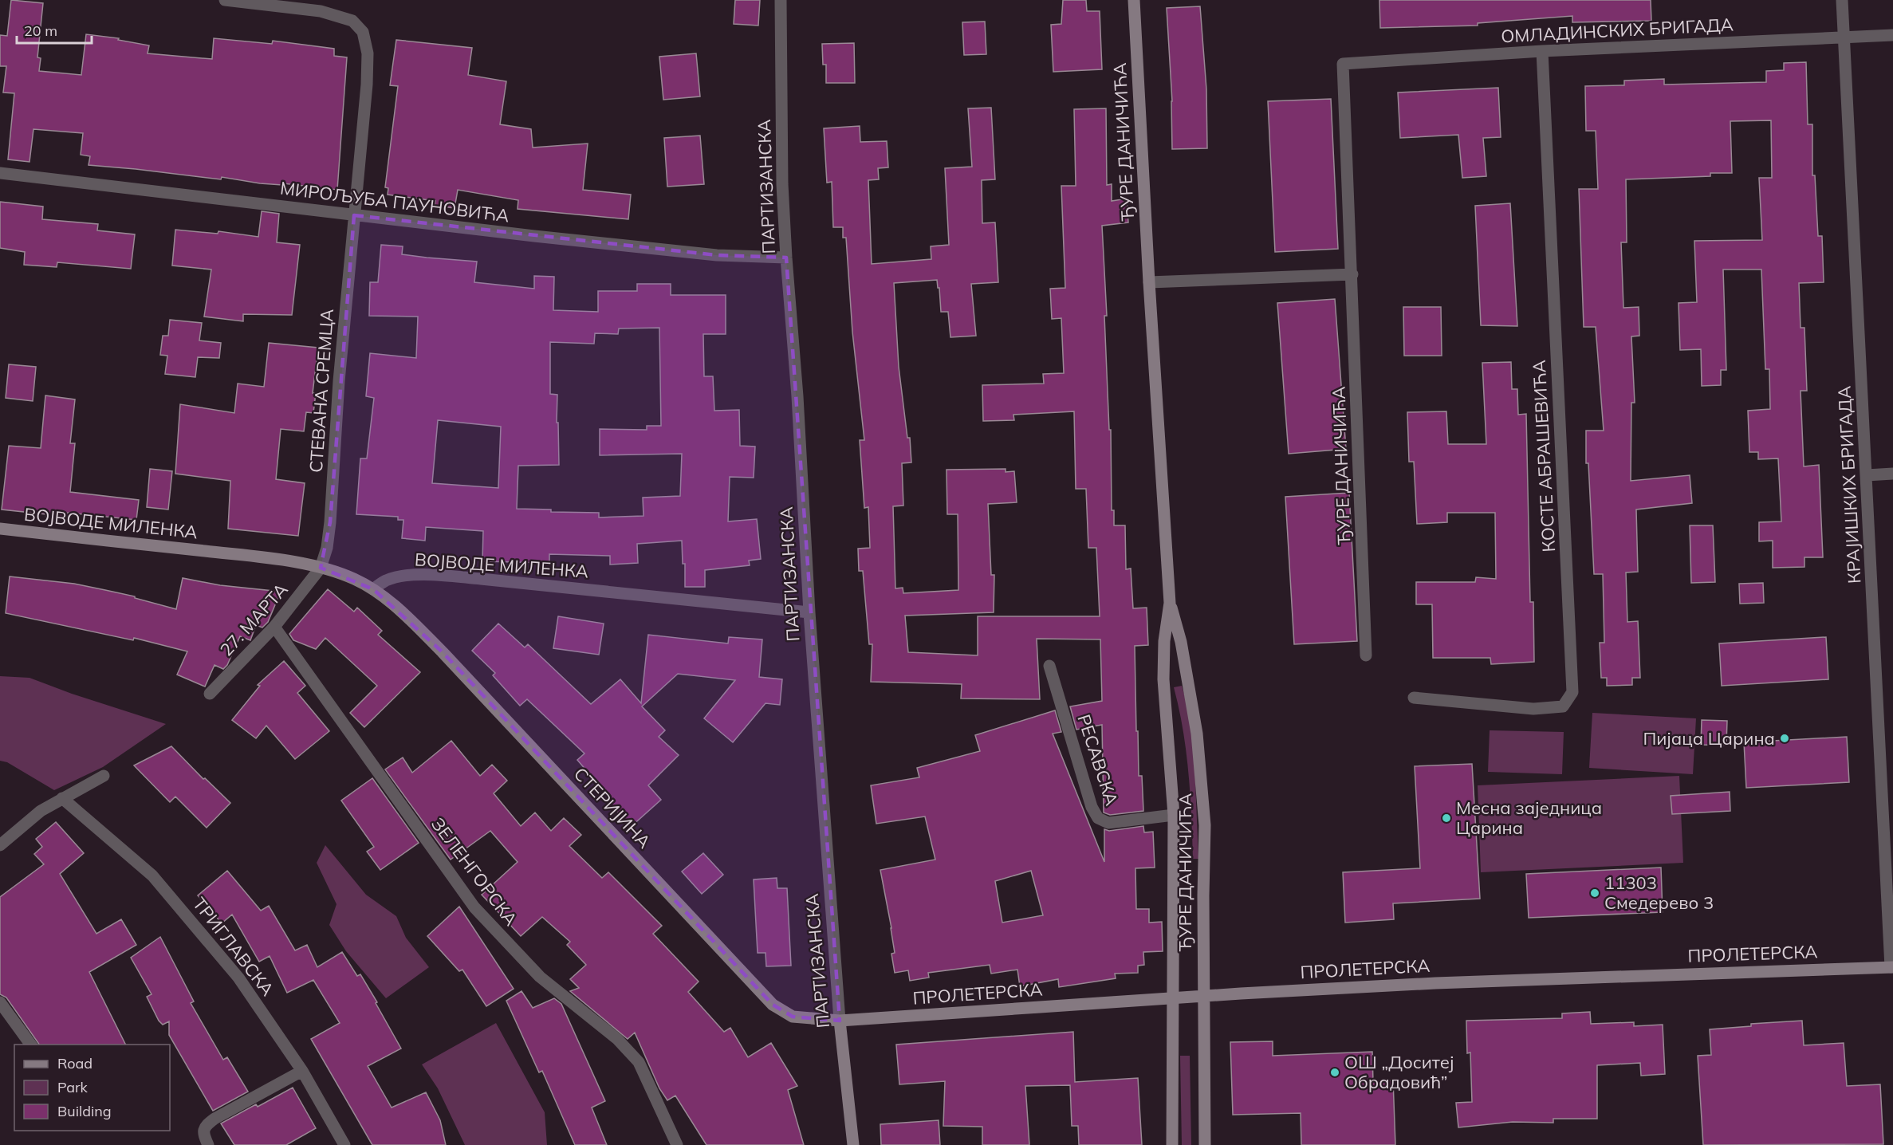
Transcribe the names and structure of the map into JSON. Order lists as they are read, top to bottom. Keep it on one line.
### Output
{"streets":{"street":["ОМЛАДИНСКИХ БРИГАДА","ЂУРЕ ДАНИЧИЋА","ПАРТИЗАНСКА","МИРОЉУБА ПАУНОВИЋА","СТЕВАНА СРЕМЦА","КОСТЕ АБРАШЕВИЋА","КРАЈИШКИХ БРИГАДА","ВОЈВОДЕ МИЛЕНКА","27. МАРТА","РЕСАВСКА","СТЕРИЈИНА","ЗЕЛЕНГОРСКА","ТРИГЛАВСКА","ПРОЛЕТЕРСКА"]},"crossings":[["ОМЛАДИНСКИХ БРИГАДА","ЂУРЕ ДАНИЧИЋА"],["ОМЛАДИНСКИХ БРИГАДА","КОСТЕ АБРАШЕВИЋА"],["ОМЛАДИНСКИХ БРИГАДА","КРАЈИШКИХ БРИГАДА"],["ЂУРЕ ДАНИЧИЋА","РЕСАВСКА"],["ЂУРЕ ДАНИЧИЋА","ПРОЛЕТЕРСКА"],["ПАРТИЗАНСКА","МИРОЉУБА ПАУНОВИЋА"],["ПАРТИЗАНСКА","ВОЈВОДЕ МИЛЕНКА"],["ПАРТИЗАНСКА","СТЕРИЈИНА"],["ПАРТИЗАНСКА","ПРОЛЕТЕРСКА"],["МИРОЉУБА ПАУНОВИЋА","СТЕВАНА СРЕМЦА"],["СТЕВАНА СРЕМЦА","ВОЈВОДЕ МИЛЕНКА"],["СТЕВАНА СРЕМЦА","27. МАРТА"],["КРАЈИШКИХ БРИГАДА","ПРОЛЕТЕРСКА"],["ВОЈВОДЕ МИЛЕНКА","27. МАРТА"],["ВОЈВОДЕ МИЛЕНКА","СТЕРИЈИНА"],["27. МАРТА","ЗЕЛЕНГОРСКА"],["СТЕРИЈИНА","ПРОЛЕТЕРСКА"]],"places":["Пијаца Царина","Месна заједница Царина","11303 Смедерево 3","ОШ „Доситеј Обрадовић”"],"legend":["Road","Park","Building"],"scale_bar":"20 m"}
